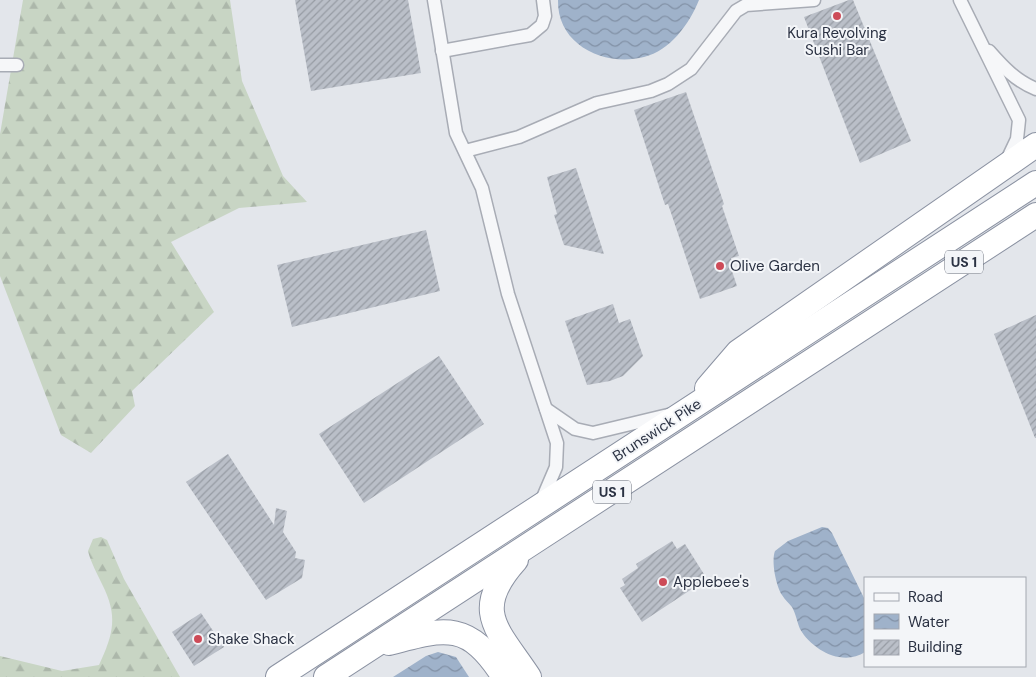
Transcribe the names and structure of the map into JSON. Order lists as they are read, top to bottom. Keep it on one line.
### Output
{"streets":{"highway":["US 1","Brunswick Pike"]},"places":["Kura Revolving Sushi Bar","Olive Garden","Applebee's","Shake Shack"],"legend":["Road","Water","Building"]}
